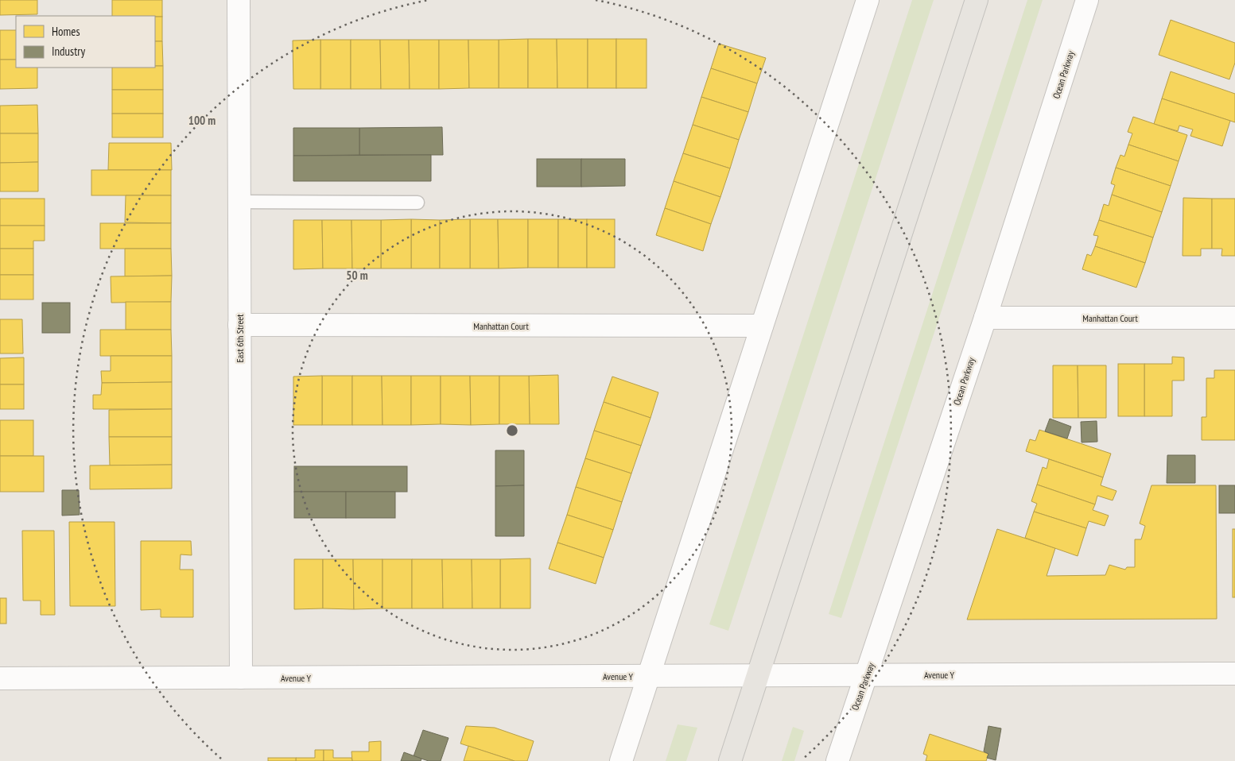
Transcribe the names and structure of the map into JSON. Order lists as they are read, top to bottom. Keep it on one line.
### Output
{"streets":{"street":["Ocean Parkway","Manhattan Court","East 6th Street","Avenue Y"]},"crossings":[["Ocean Parkway","Manhattan Court"],["Ocean Parkway","Avenue Y"],["Manhattan Court","East 6th Street"],["East 6th Street","Avenue Y"]],"legend":["Homes","Industry"],"rings":["100 m","50 m"]}
